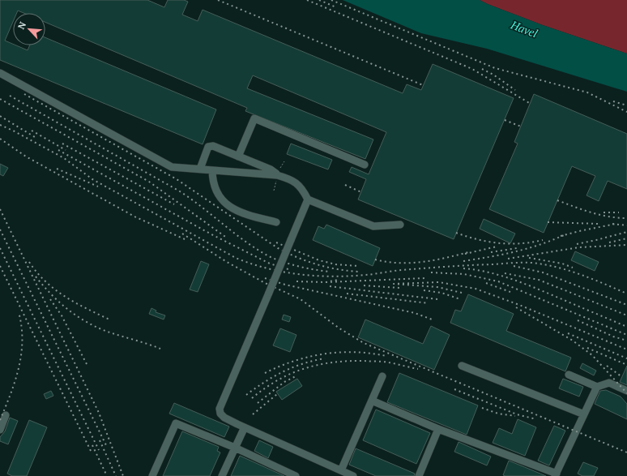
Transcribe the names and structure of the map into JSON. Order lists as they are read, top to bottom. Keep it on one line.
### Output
{"water":["Havel"],"north":"top left"}
